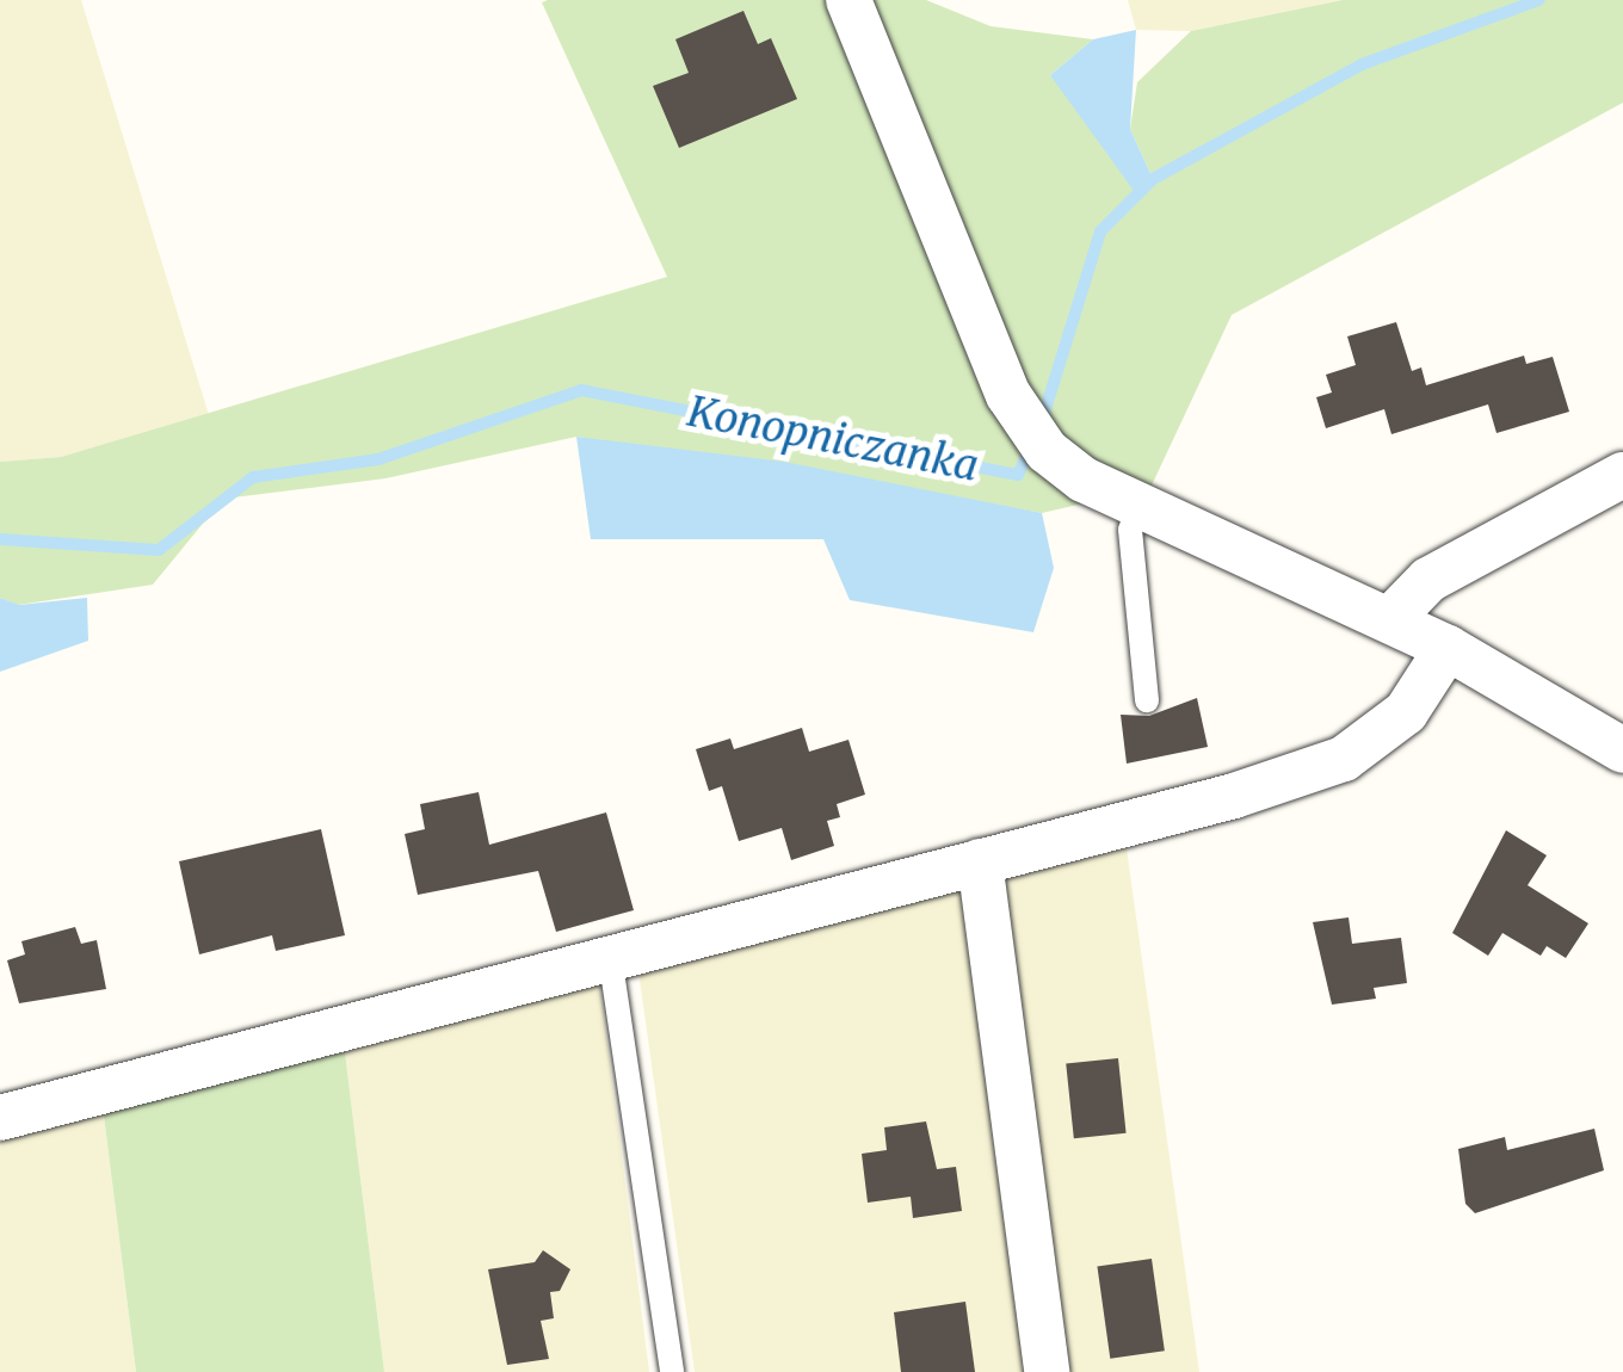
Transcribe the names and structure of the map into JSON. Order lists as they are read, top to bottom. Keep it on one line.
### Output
{"water":["Konopniczanka"]}
